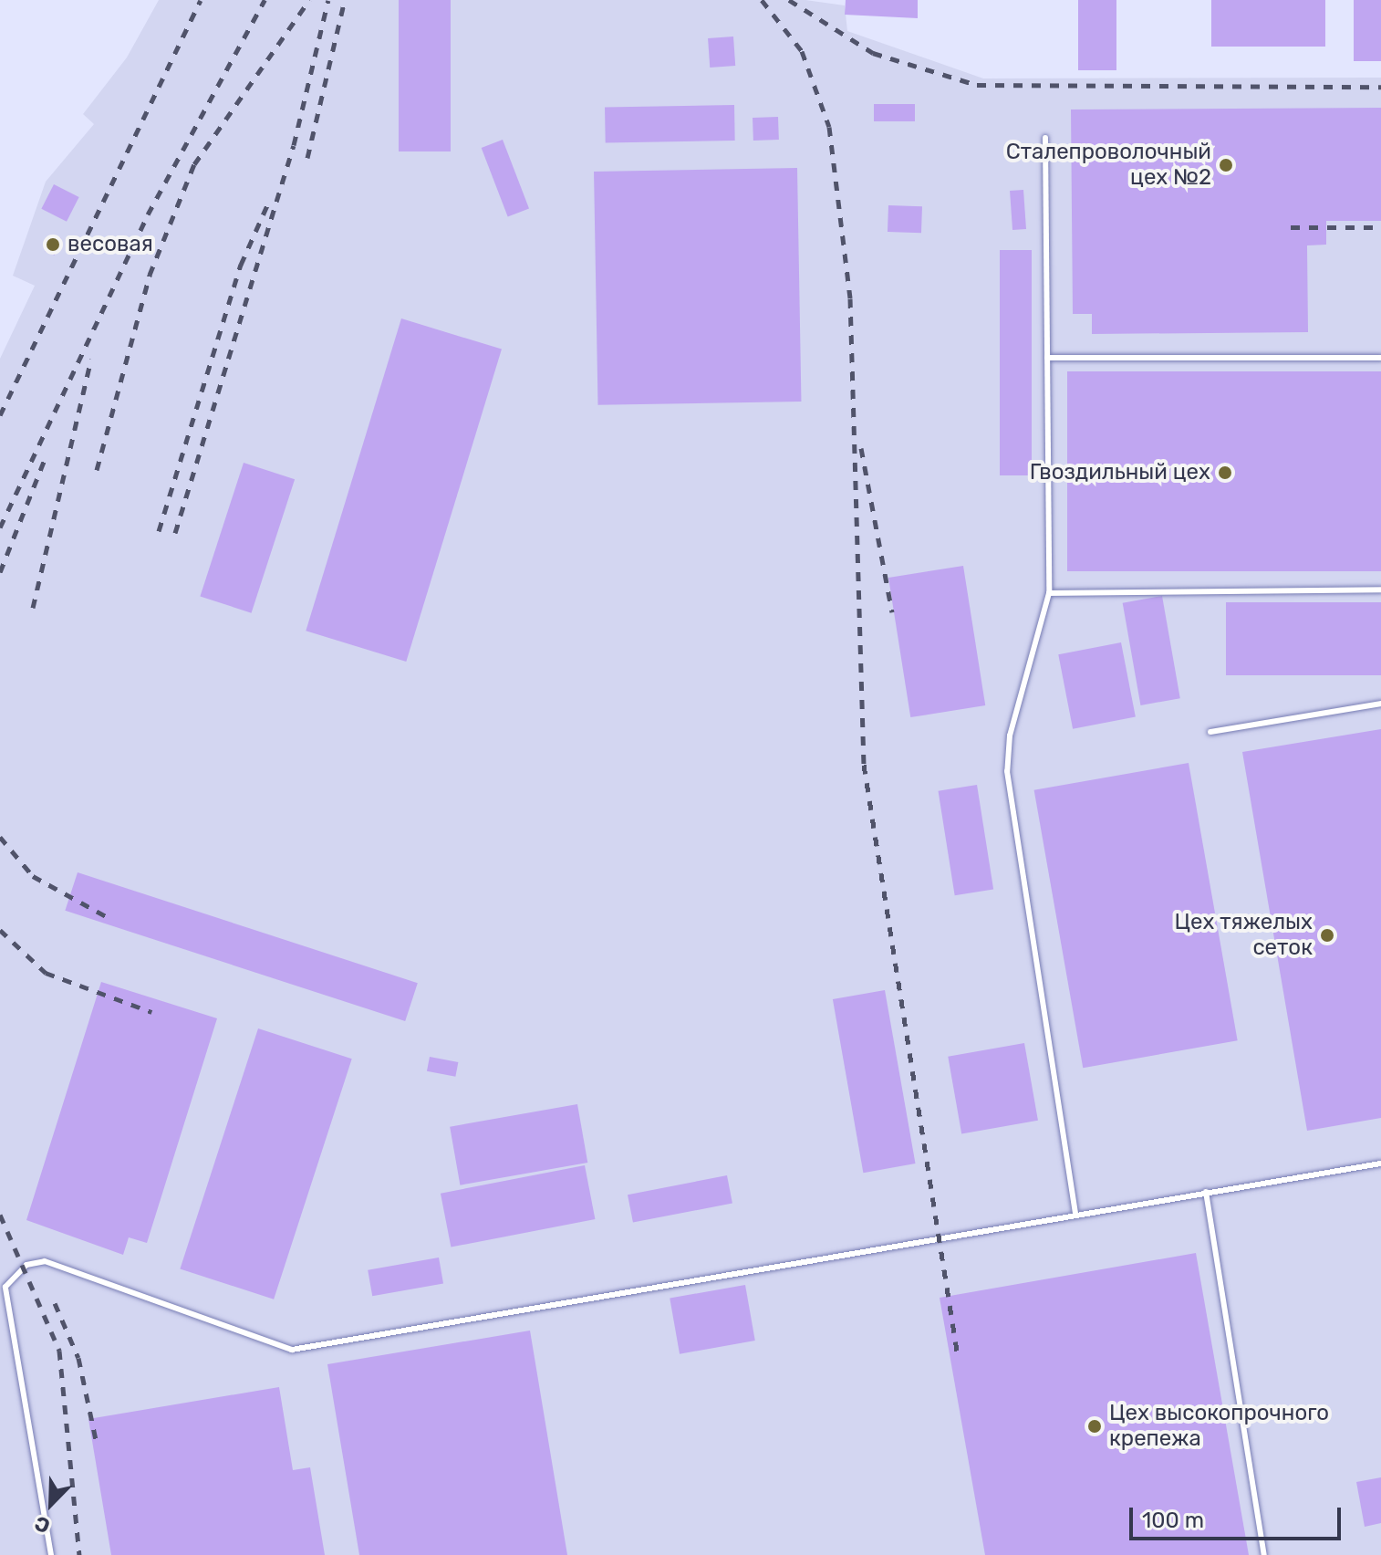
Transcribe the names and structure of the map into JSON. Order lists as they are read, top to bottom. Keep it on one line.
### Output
{"places":["Сталепроволочный цех №2","весовая","Гвоздильный цех","Цех тяжелых сеток","Цех высокопрочного крепежа"],"scale_bar":"100 m","north":"bottom left"}
